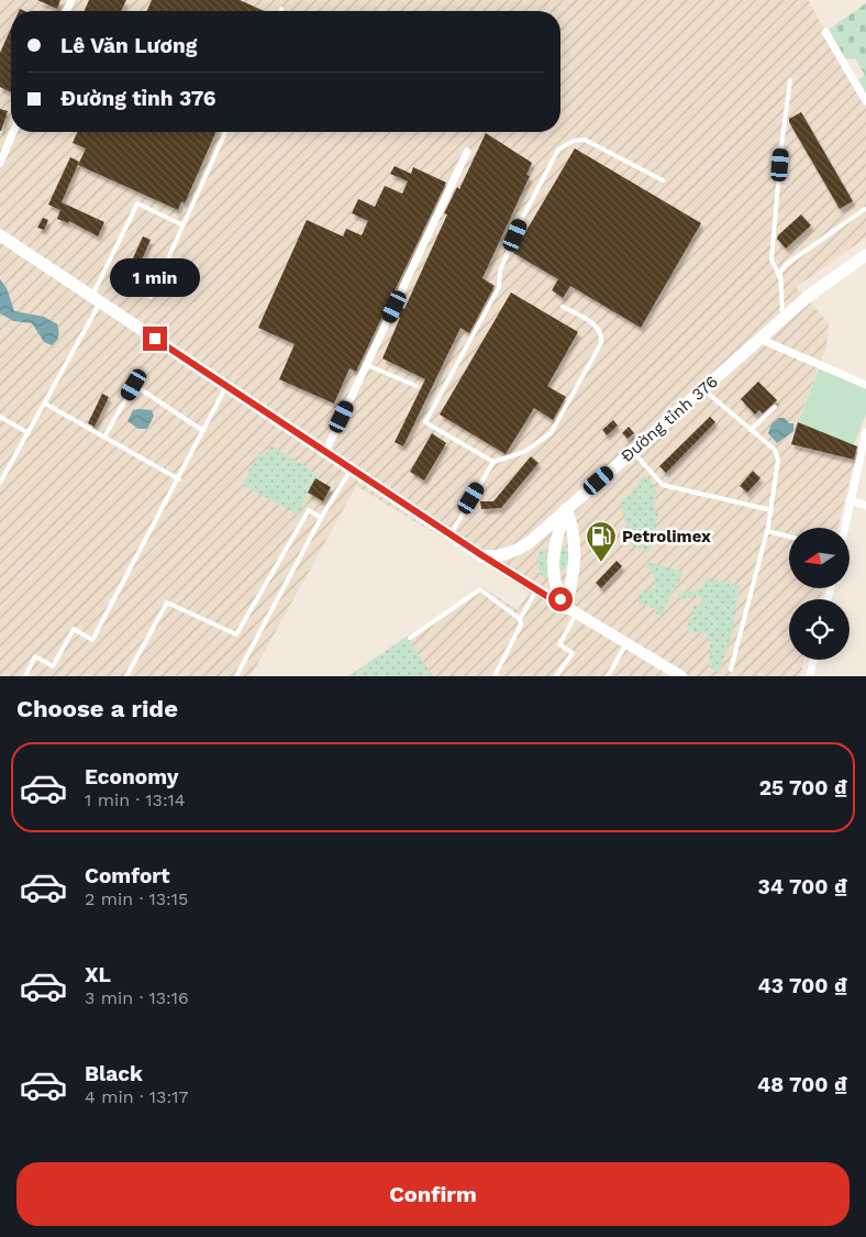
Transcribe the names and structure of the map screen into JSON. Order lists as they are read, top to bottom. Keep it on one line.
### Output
{"streets":{"main road":["Đường tỉnh 376"]},"places":{"fuel station":["Petrolimex"]},"north":"left","page":{"banner":["Lê Văn Lương","Đường tỉnh 376"],"bubble":"1 min","heading":"Choose a ride","list":[{"name":"Economy","note":"1 min · 13:14","value":"25 700 ₫"},{"name":"Comfort","note":"2 min · 13:15","value":"34 700 ₫"},{"name":"XL","note":"3 min · 13:16","value":"43 700 ₫"},{"name":"Black","note":"4 min · 13:17","value":"48 700 ₫"}],"buttons":"Confirm"}}
